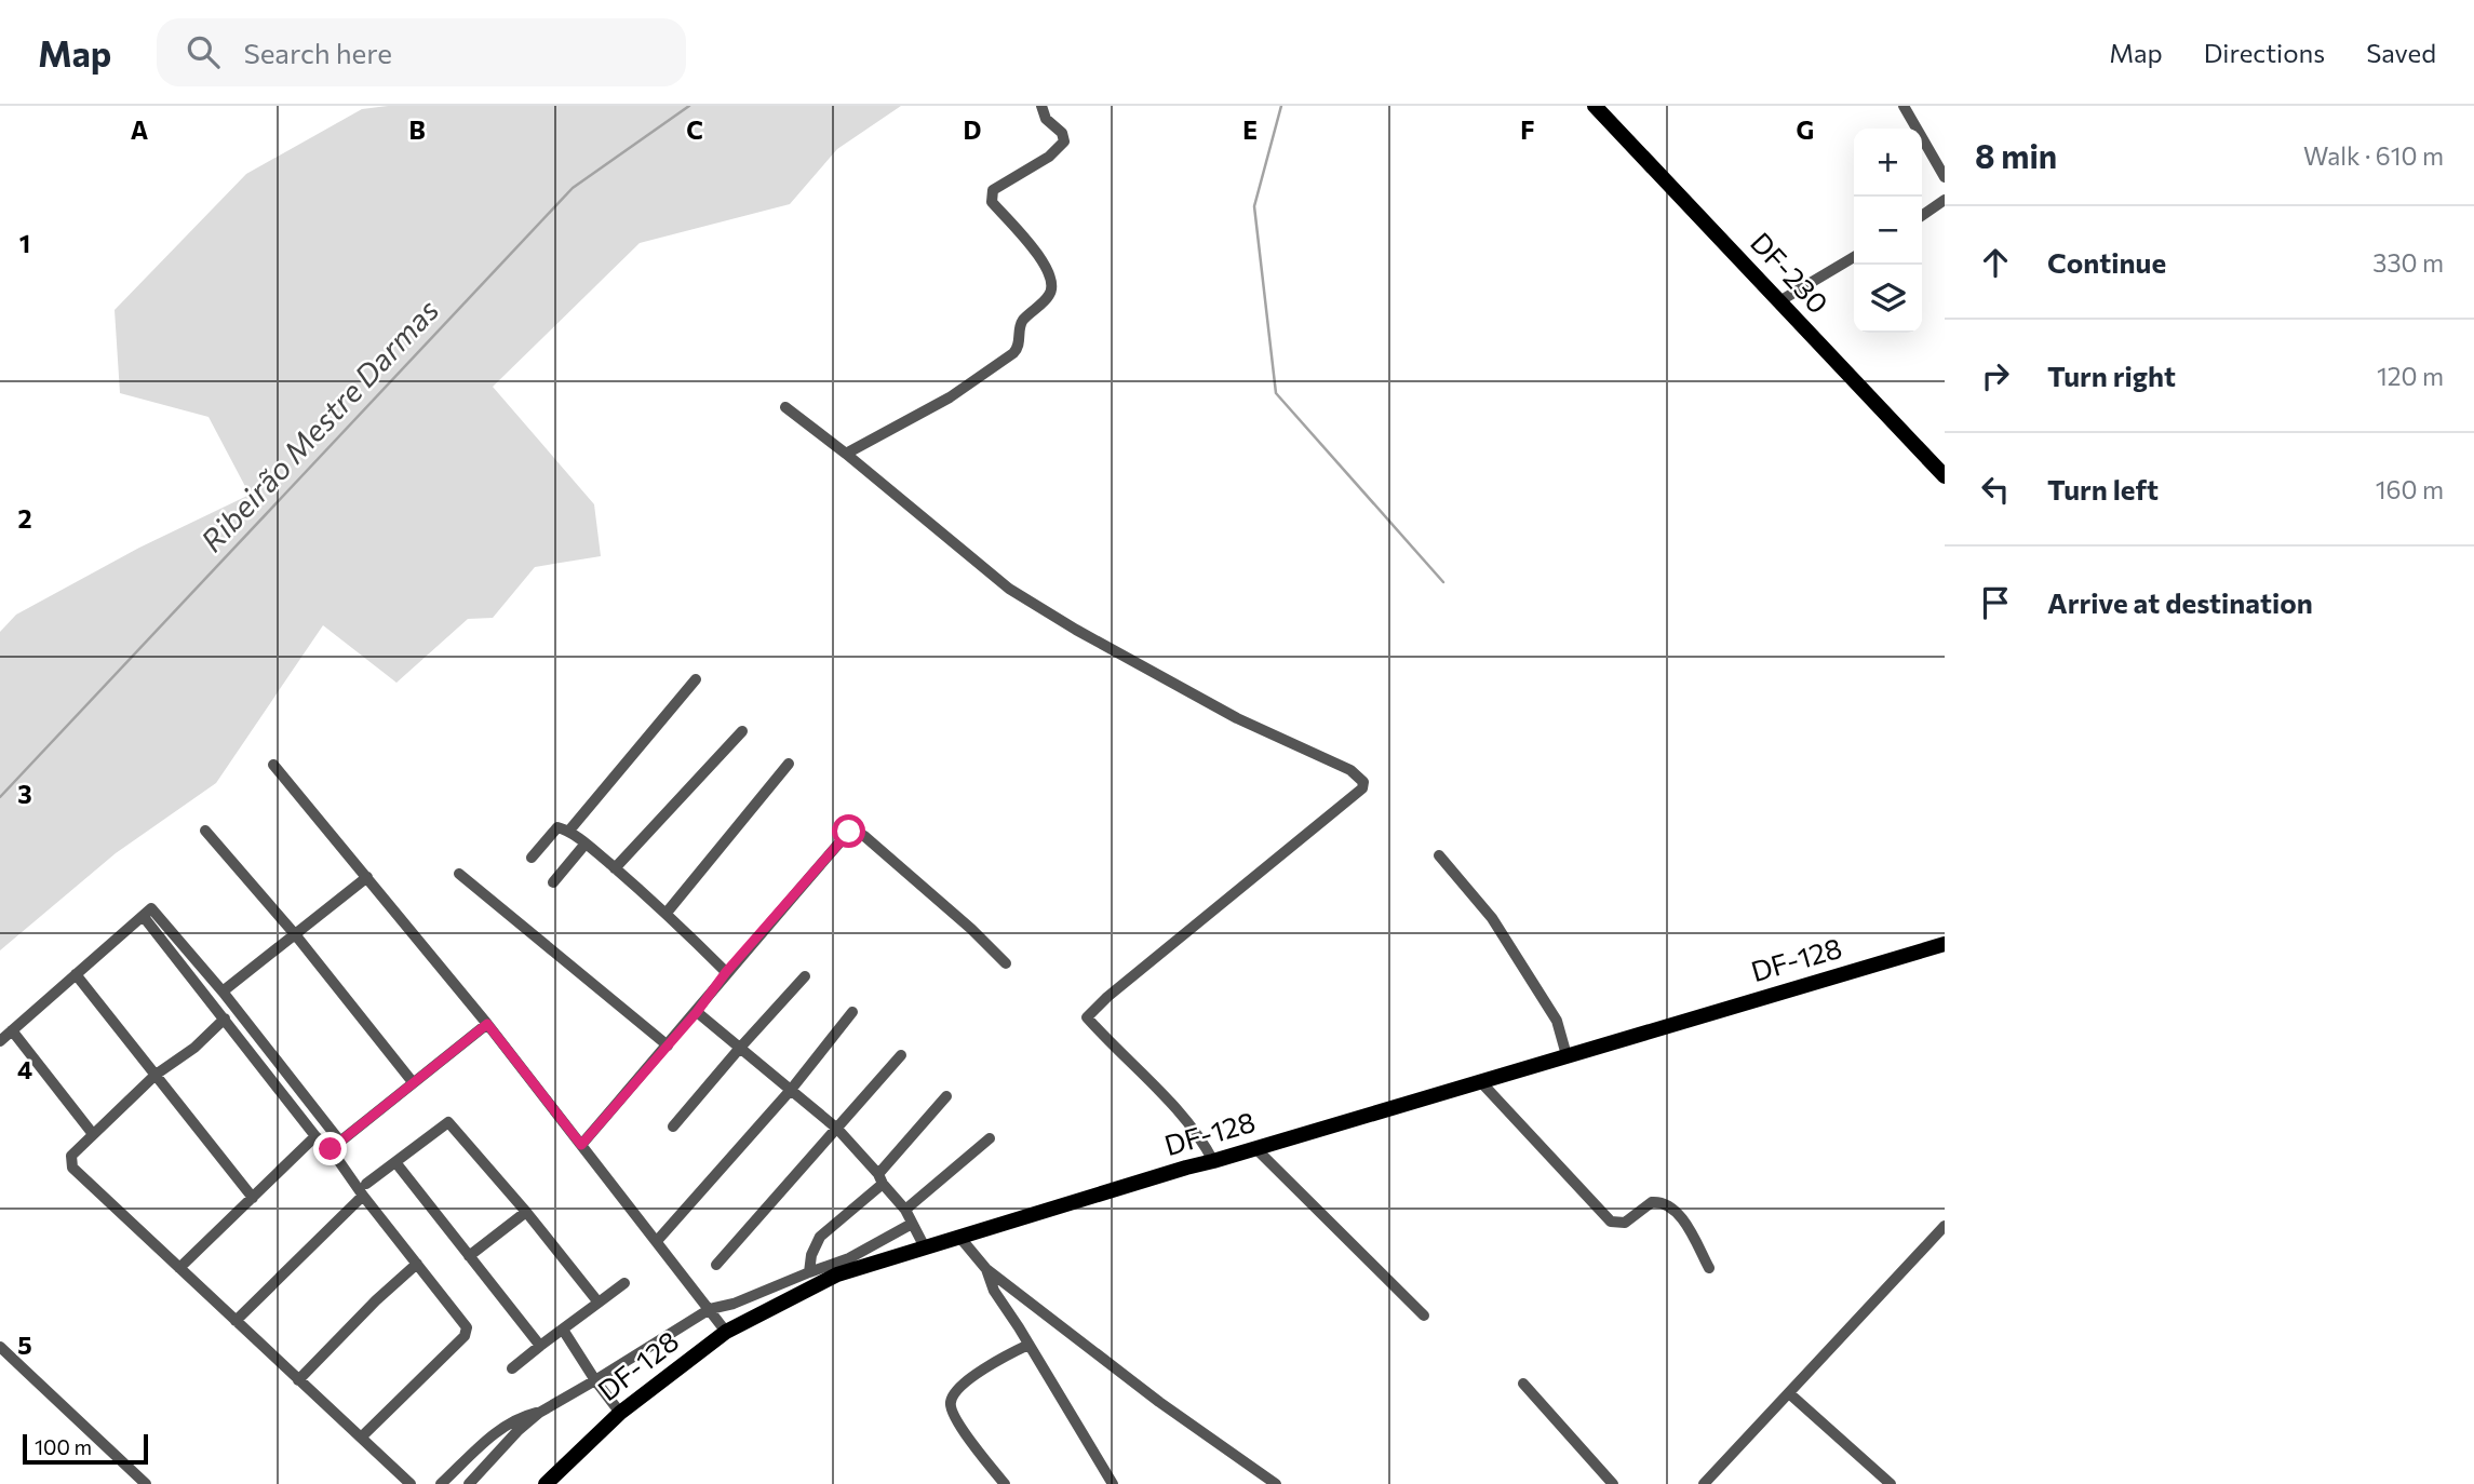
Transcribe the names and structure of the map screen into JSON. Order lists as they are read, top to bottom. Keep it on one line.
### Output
{"streets":{"main road":["DF-230","DF-128"]},"water":["Ribeirão Mestre Darmas"],"scale_bar":"100 m","page":{"header":"Map","search":"Search here","nav":["Map","Directions","Saved"],"heading":["8 min","Walk · 610 m"],"map_buttons":["+","−"],"list":[["Continue","330 m"],["Turn right","120 m"],["Turn left","160 m"],"Arrive at destination"],"scale":"100 m"},"grid":{"columns":["A","B","C","D","E","F","G"],"rows":["1","2","3","4","5"]}}
